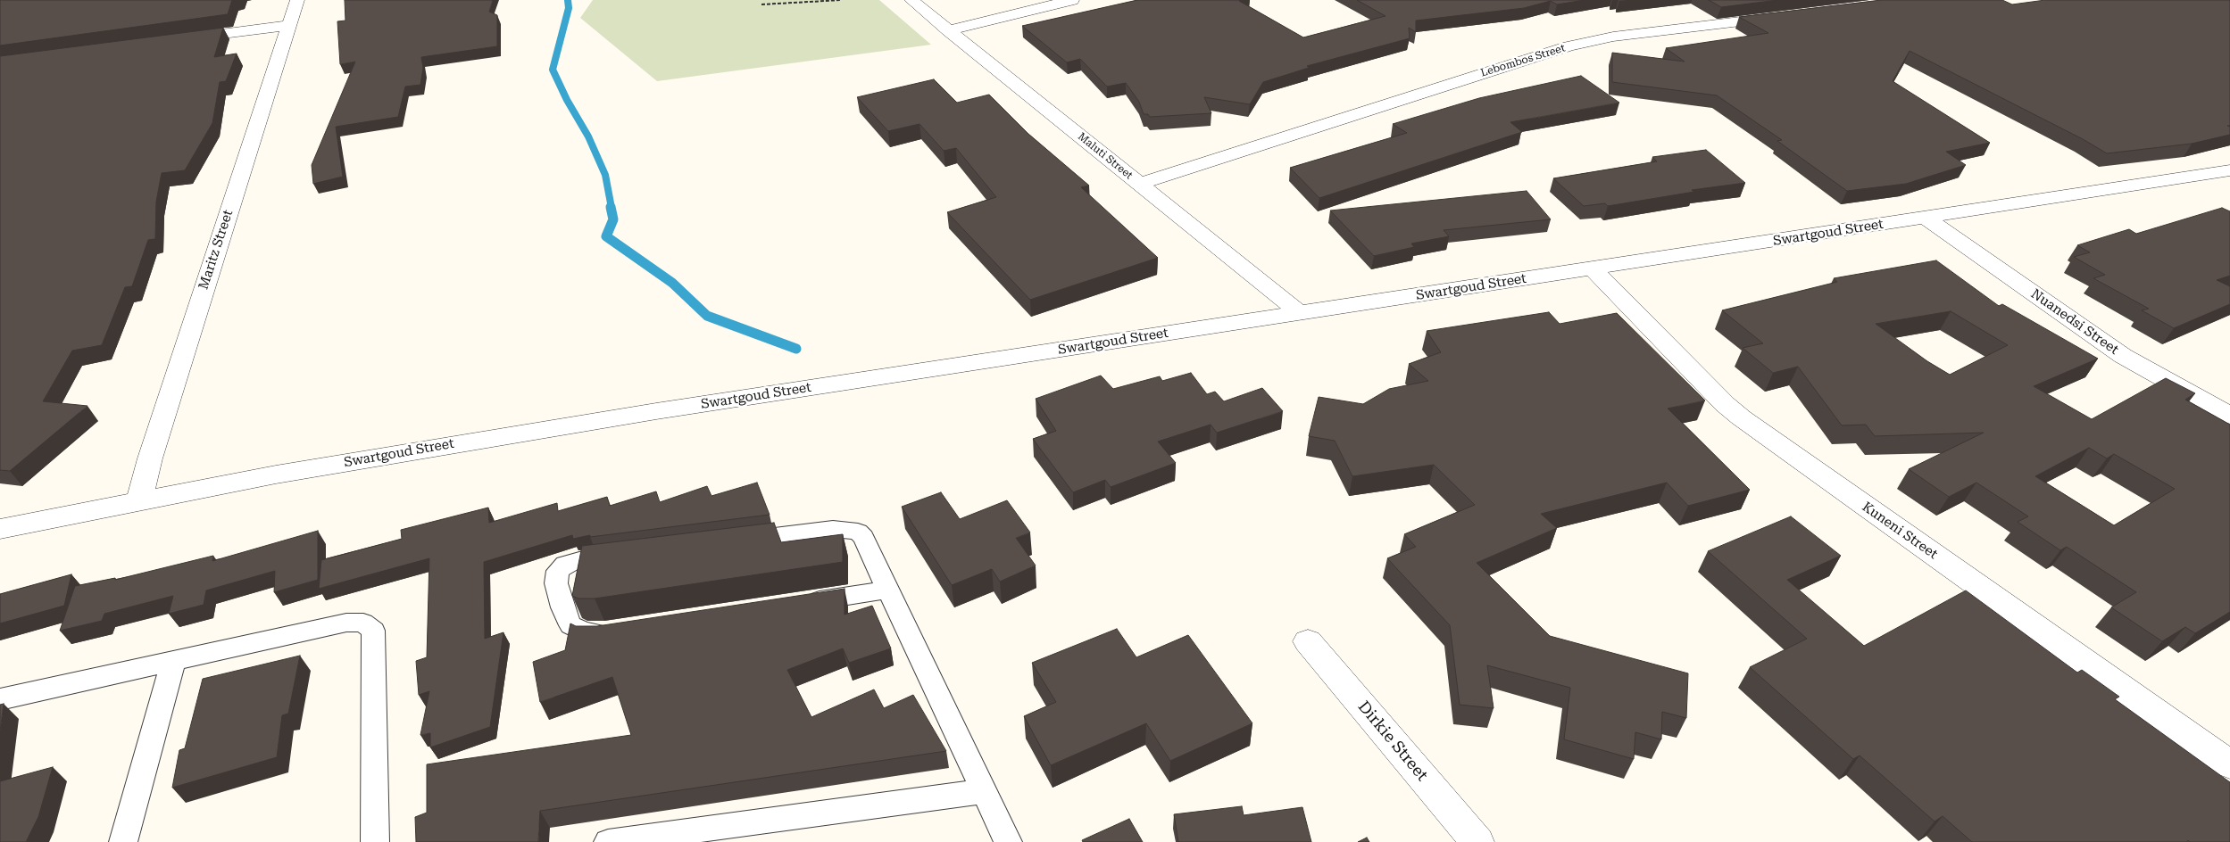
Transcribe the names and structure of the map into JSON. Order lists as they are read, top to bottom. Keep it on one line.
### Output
{"streets":{"street":["Lebombos Street","Maluti Street","Swartgoud Street","Maritz Street","Nuanedsi Street","Kuneni Street","Dirkie Street"]},"crossings":[["Lebombos Street","Maluti Street"],["Maluti Street","Swartgoud Street"],["Swartgoud Street","Maritz Street"],["Swartgoud Street","Nuanedsi Street"],["Swartgoud Street","Kuneni Street"]]}
